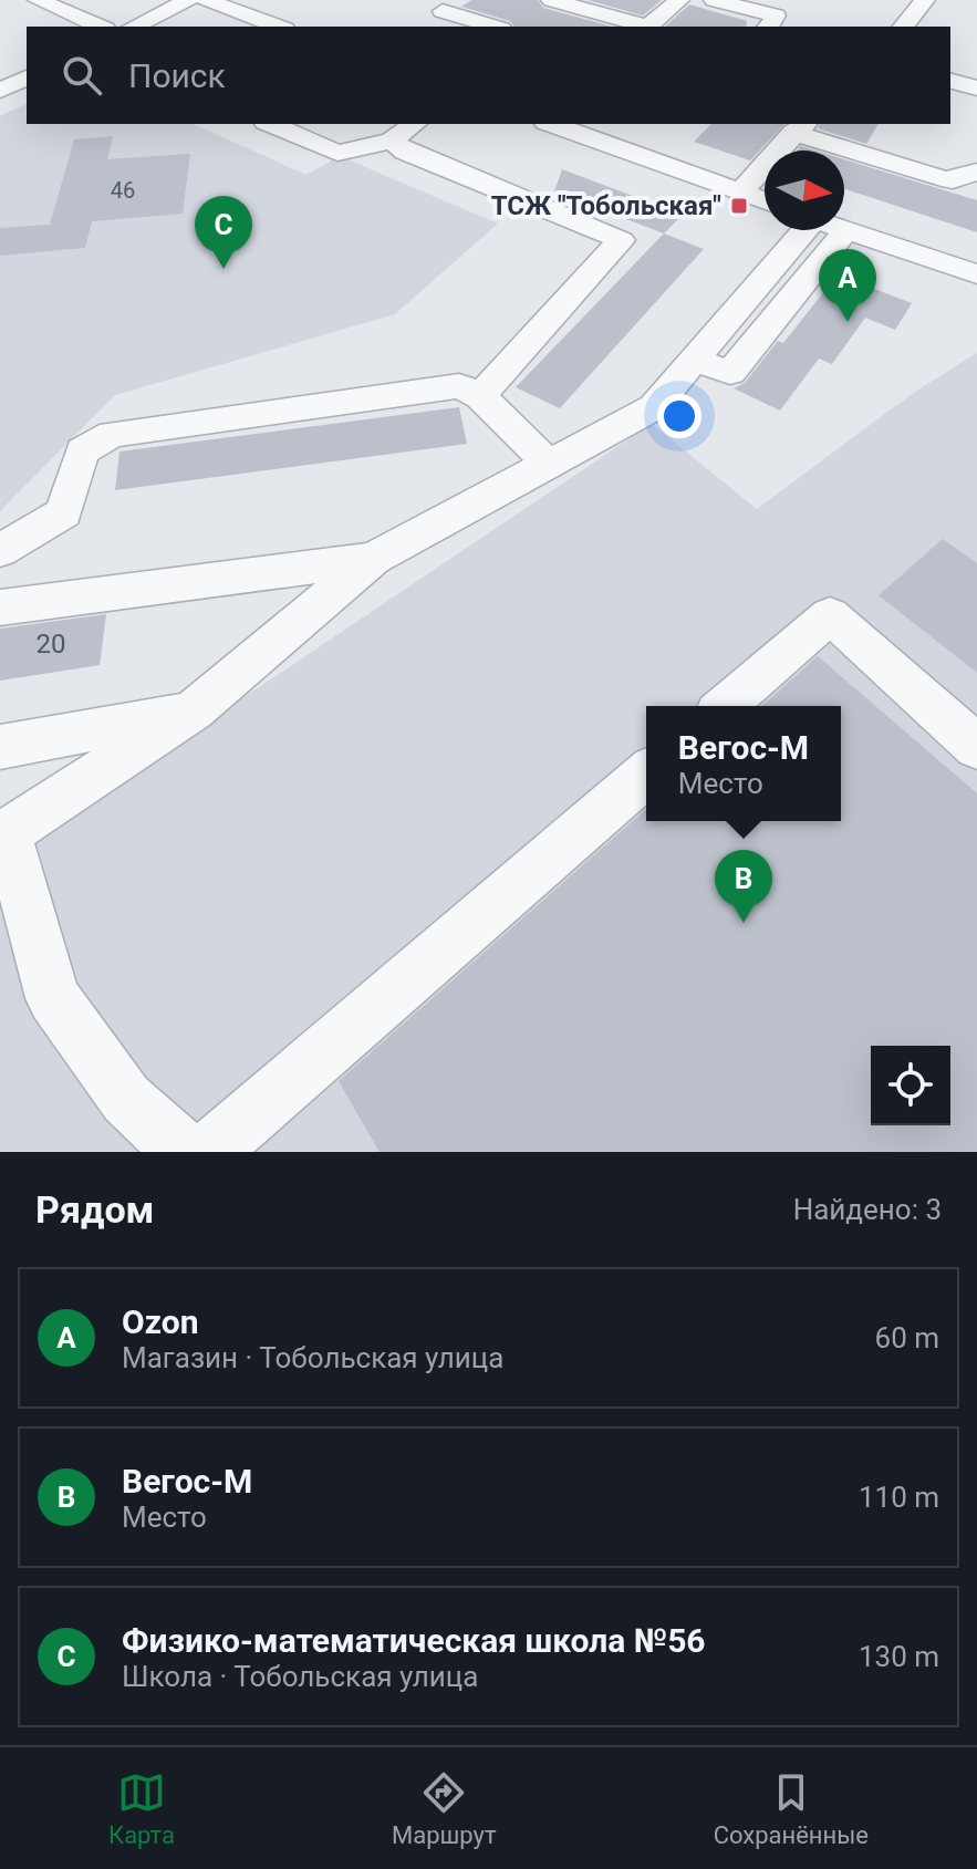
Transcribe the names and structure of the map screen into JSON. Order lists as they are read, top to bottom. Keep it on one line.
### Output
{"places":{"transit":["ТСЖ \"Тобольская\""]},"house_numbers":["46","20"],"north":"right","page":{"search":"Поиск","pins":["C","A","B"],"popup":["Вегос-М","Место"],"heading":["Рядом","Найдено: 3"],"list":[{"mark":"A","name":"Ozon","note":"Магазин · Тобольская улица","value":"60 m"},{"mark":"B","name":"Вегос-М","note":"Место","value":"110 m"},{"mark":"C","name":"Физико-математическая школа №56","note":"Школа · Тобольская улица","value":"130 m"}],"nav":["Карта","Маршрут","Сохранённые"]}}
